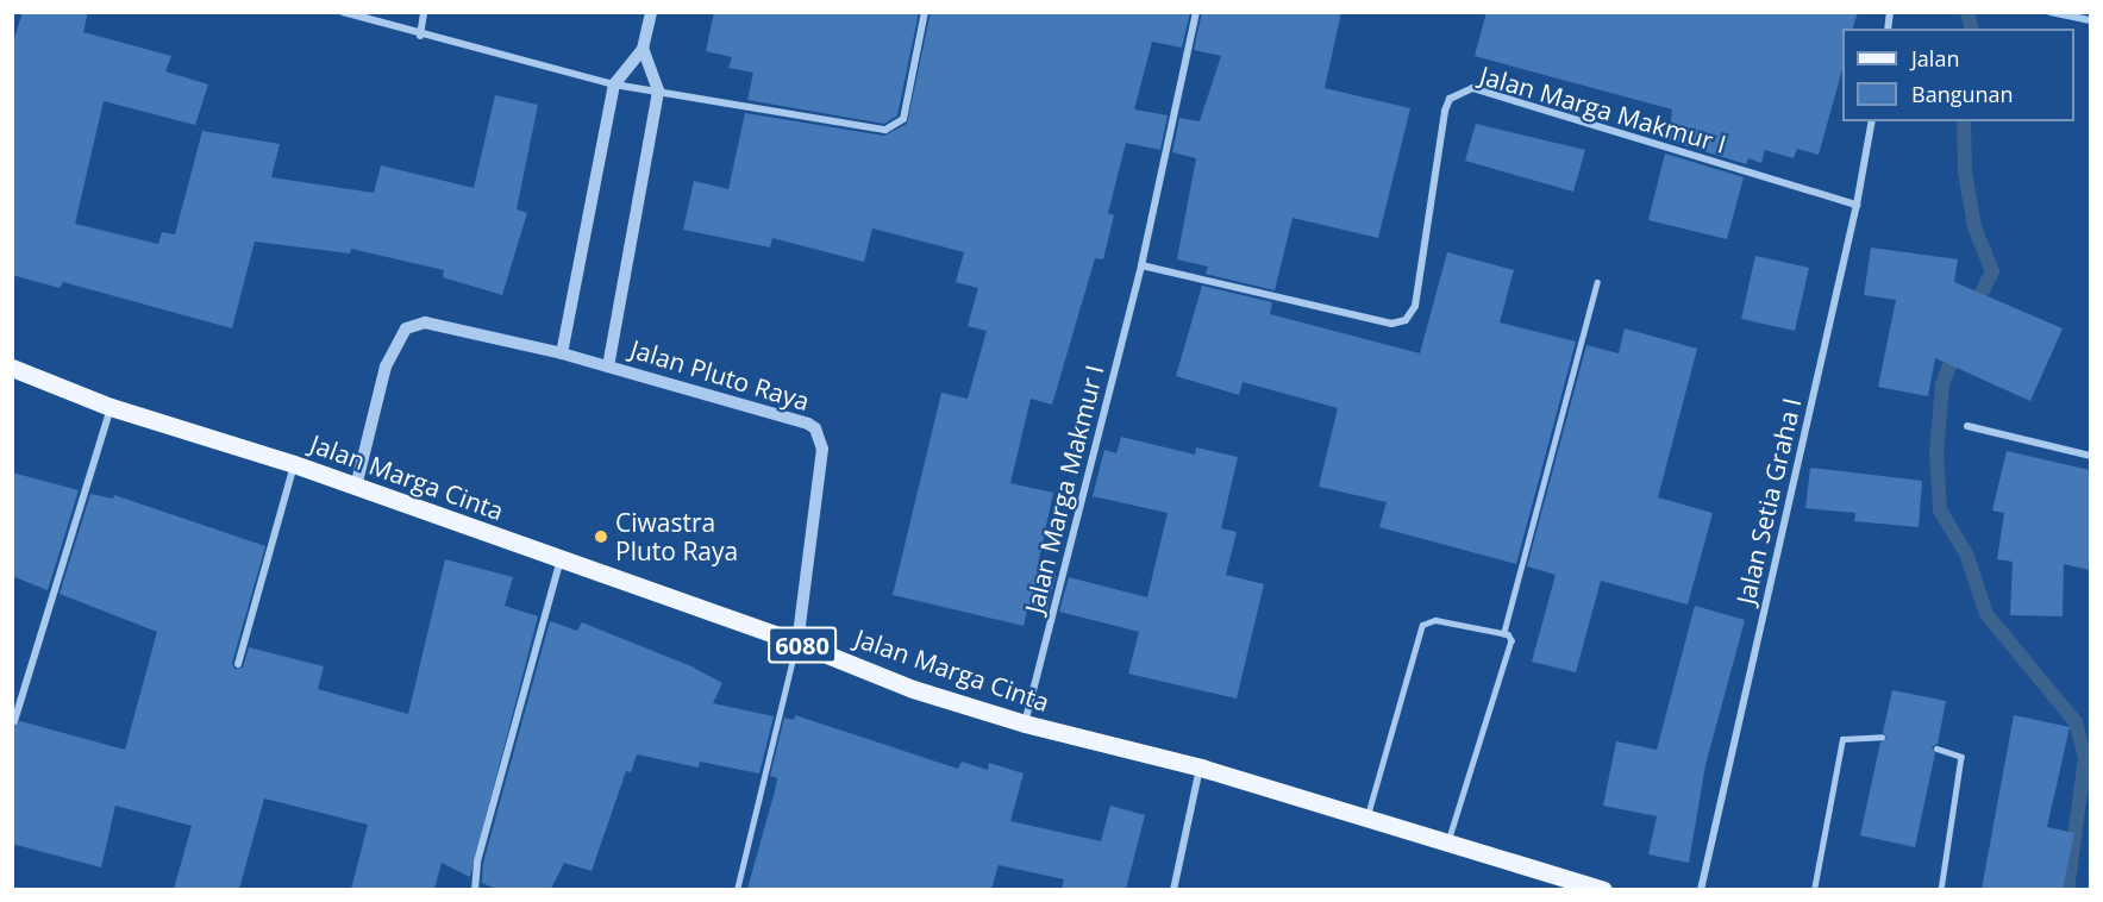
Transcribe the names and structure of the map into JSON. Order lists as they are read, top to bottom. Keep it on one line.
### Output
{"streets":{"main road":["Jalan Marga Cinta","6080"],"street":["Jalan Marga Makmur I","Jalan Pluto Raya","Jalan Setia Graha I"]},"crossings":[["Jalan Marga Makmur I","Jalan Marga Cinta"],["Jalan Marga Makmur I","Jalan Setia Graha I"],["Jalan Pluto Raya","Jalan Marga Cinta"]],"places":["Ciwastra Pluto Raya"],"legend":["Jalan","Bangunan"]}
